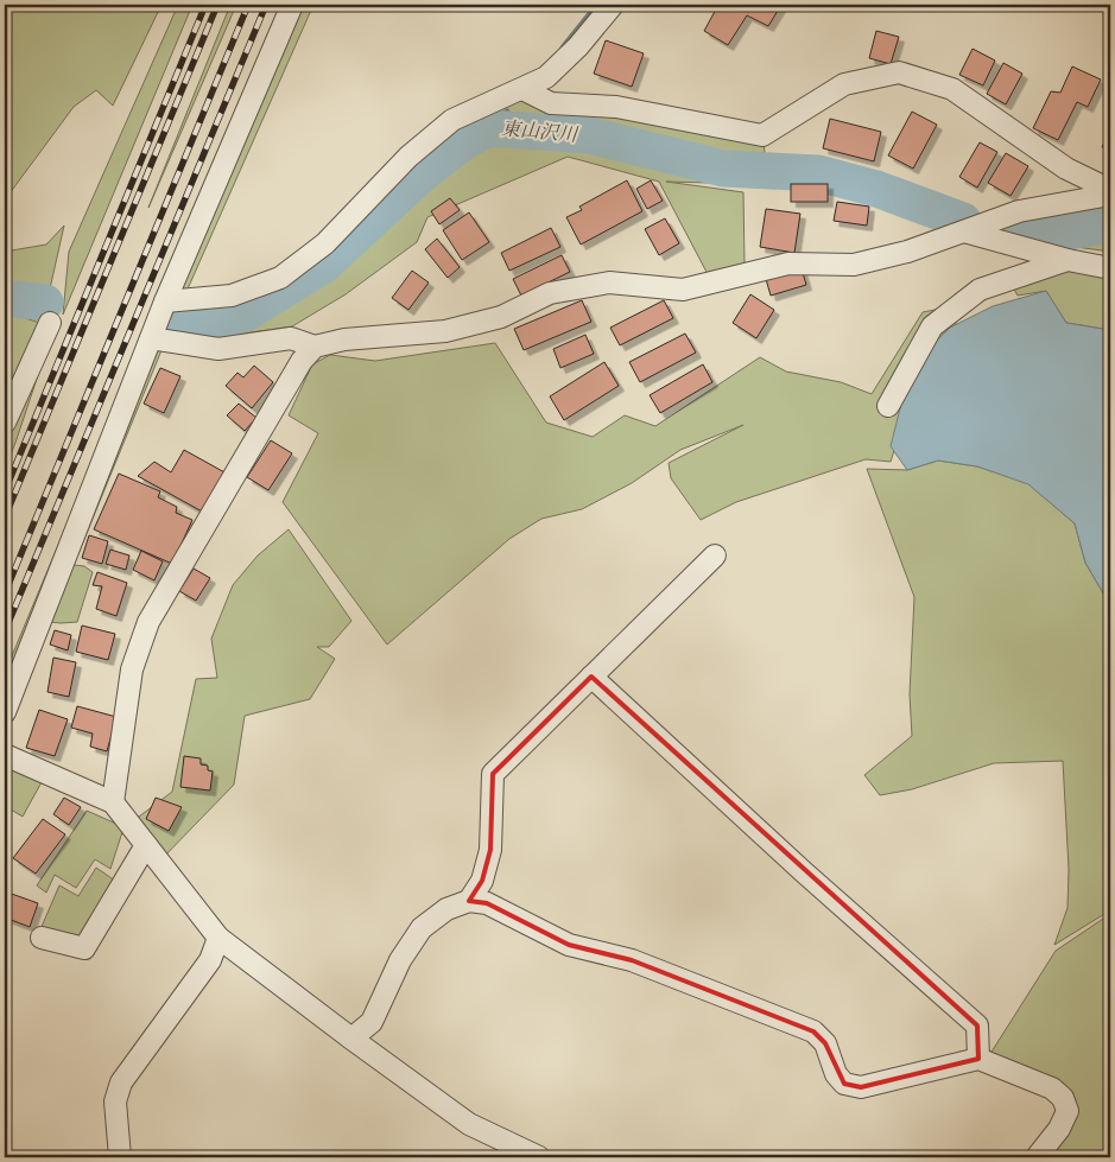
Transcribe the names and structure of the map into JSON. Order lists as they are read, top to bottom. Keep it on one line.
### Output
{"water":["東山沢川"]}
